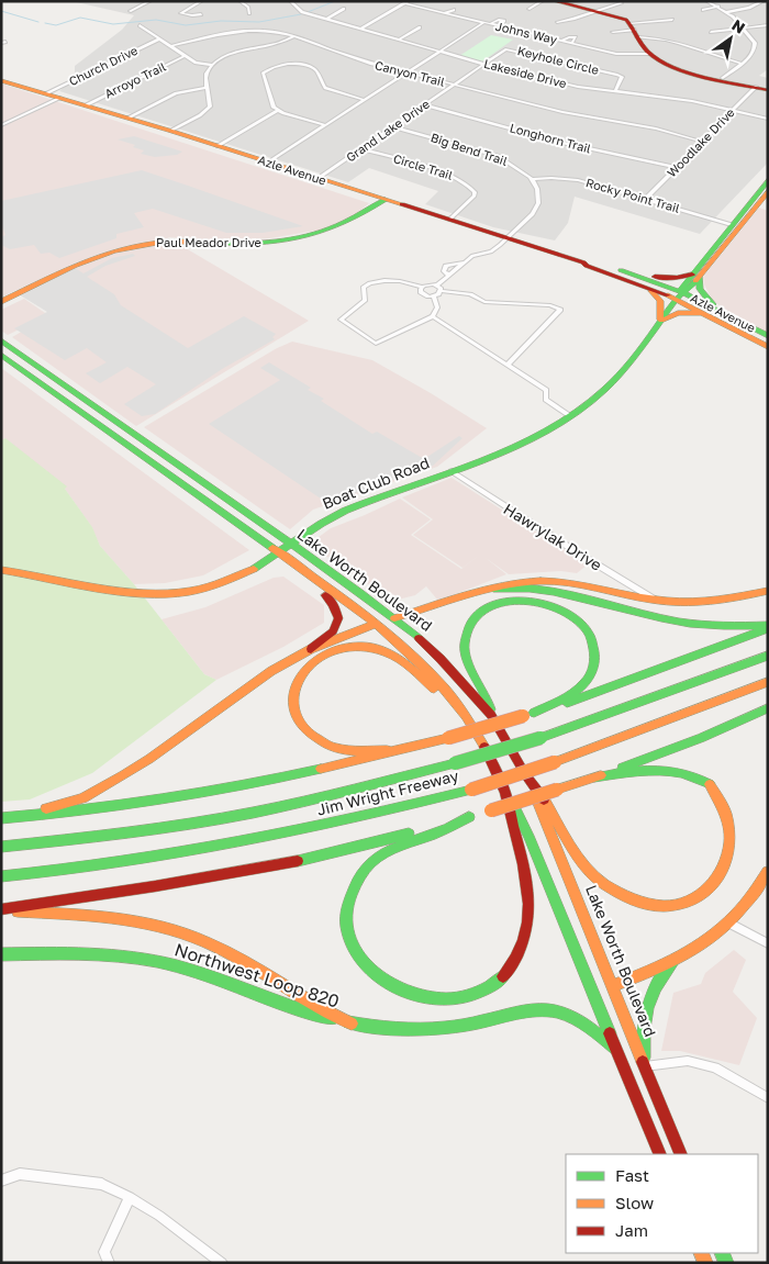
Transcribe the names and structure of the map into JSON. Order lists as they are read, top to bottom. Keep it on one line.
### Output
{"streets":{"main road":["Azle Avenue","Paul Meador Drive","Boat Club Road","Lake Worth Boulevard","Jim Wright Freeway","Northwest Loop 820"],"street":["Johns Way","Keyhole Circle","Church Drive","Canyon Trail","Lakeside Drive","Arroyo Trail","Grand Lake Drive","Longhorn Trail","Woodlake Drive","Big Bend Trail","Circle Trail","Rocky Point Trail","Hawrylak Drive"]},"crossings":[["Keyhole Circle","Lakeside Drive"],["Keyhole Circle","Grand Lake Drive"],["Church Drive","Azle Avenue"],["Canyon Trail","Grand Lake Drive"],["Canyon Trail","Woodlake Drive"],["Lakeside Drive","Grand Lake Drive"],["Lakeside Drive","Woodlake Drive"],["Arroyo Trail","Azle Avenue"],["Grand Lake Drive","Longhorn Trail"],["Grand Lake Drive","Big Bend Trail"],["Grand Lake Drive","Circle Trail"],["Grand Lake Drive","Azle Avenue"],["Longhorn Trail","Woodlake Drive"],["Woodlake Drive","Rocky Point Trail"],["Big Bend Trail","Rocky Point Trail"],["Circle Trail","Azle Avenue"],["Azle Avenue","Paul Meador Drive"],["Azle Avenue","Boat Club Road"],["Rocky Point Trail","Boat Club Road"],["Boat Club Road","Hawrylak Drive"],["Boat Club Road","Lake Worth Boulevard"],["Lake Worth Boulevard","Northwest Loop 820"]],"legend":["Fast","Slow","Jam"],"north":"top right"}
